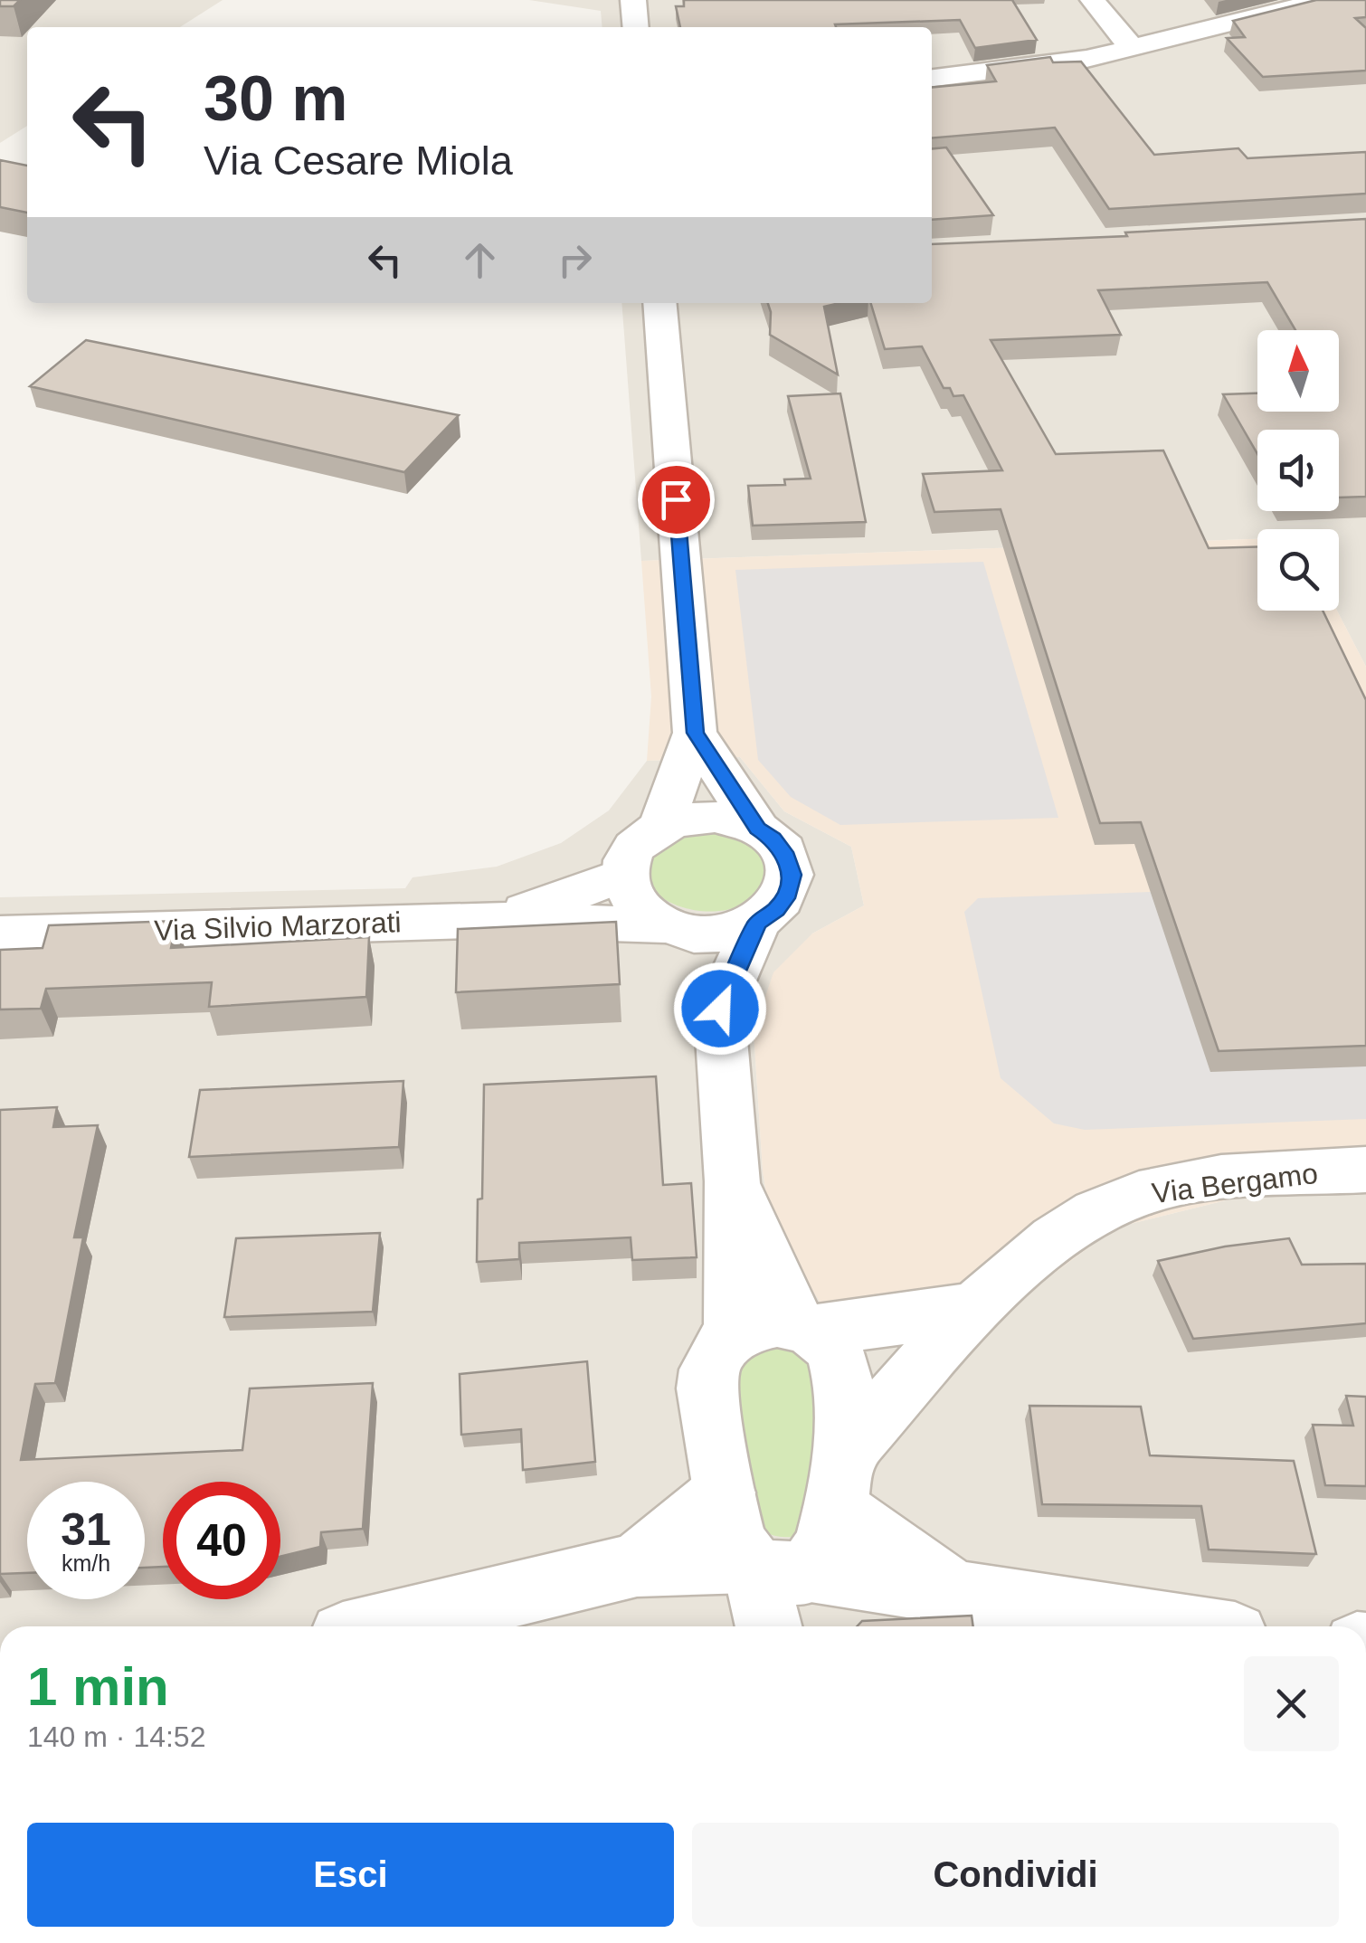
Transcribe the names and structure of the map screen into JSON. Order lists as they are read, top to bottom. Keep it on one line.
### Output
{"streets":{"street":["Via Silvio Marzorati","Via Bergamo"]},"north":"top","page":{"turn":["30 m","Via Cesare Miola"],"speed":"31 km/h","limit":"40","heading":["1 min","140 m · 14:52"],"buttons":["Esci","Condividi"]}}
